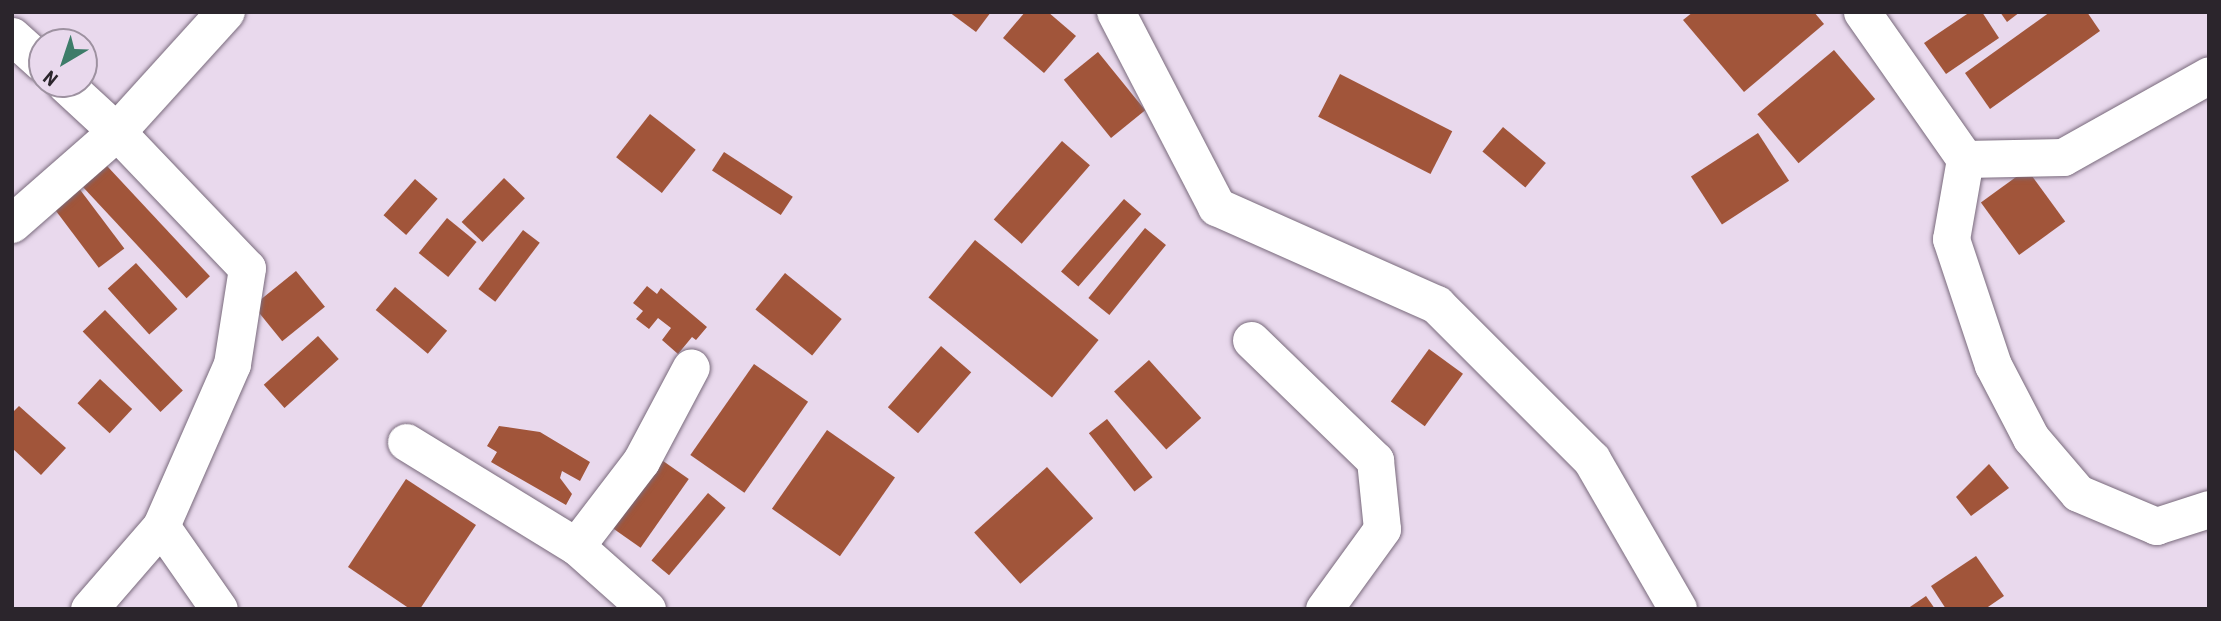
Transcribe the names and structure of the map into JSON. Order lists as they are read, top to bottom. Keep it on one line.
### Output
{"north":"bottom left"}
